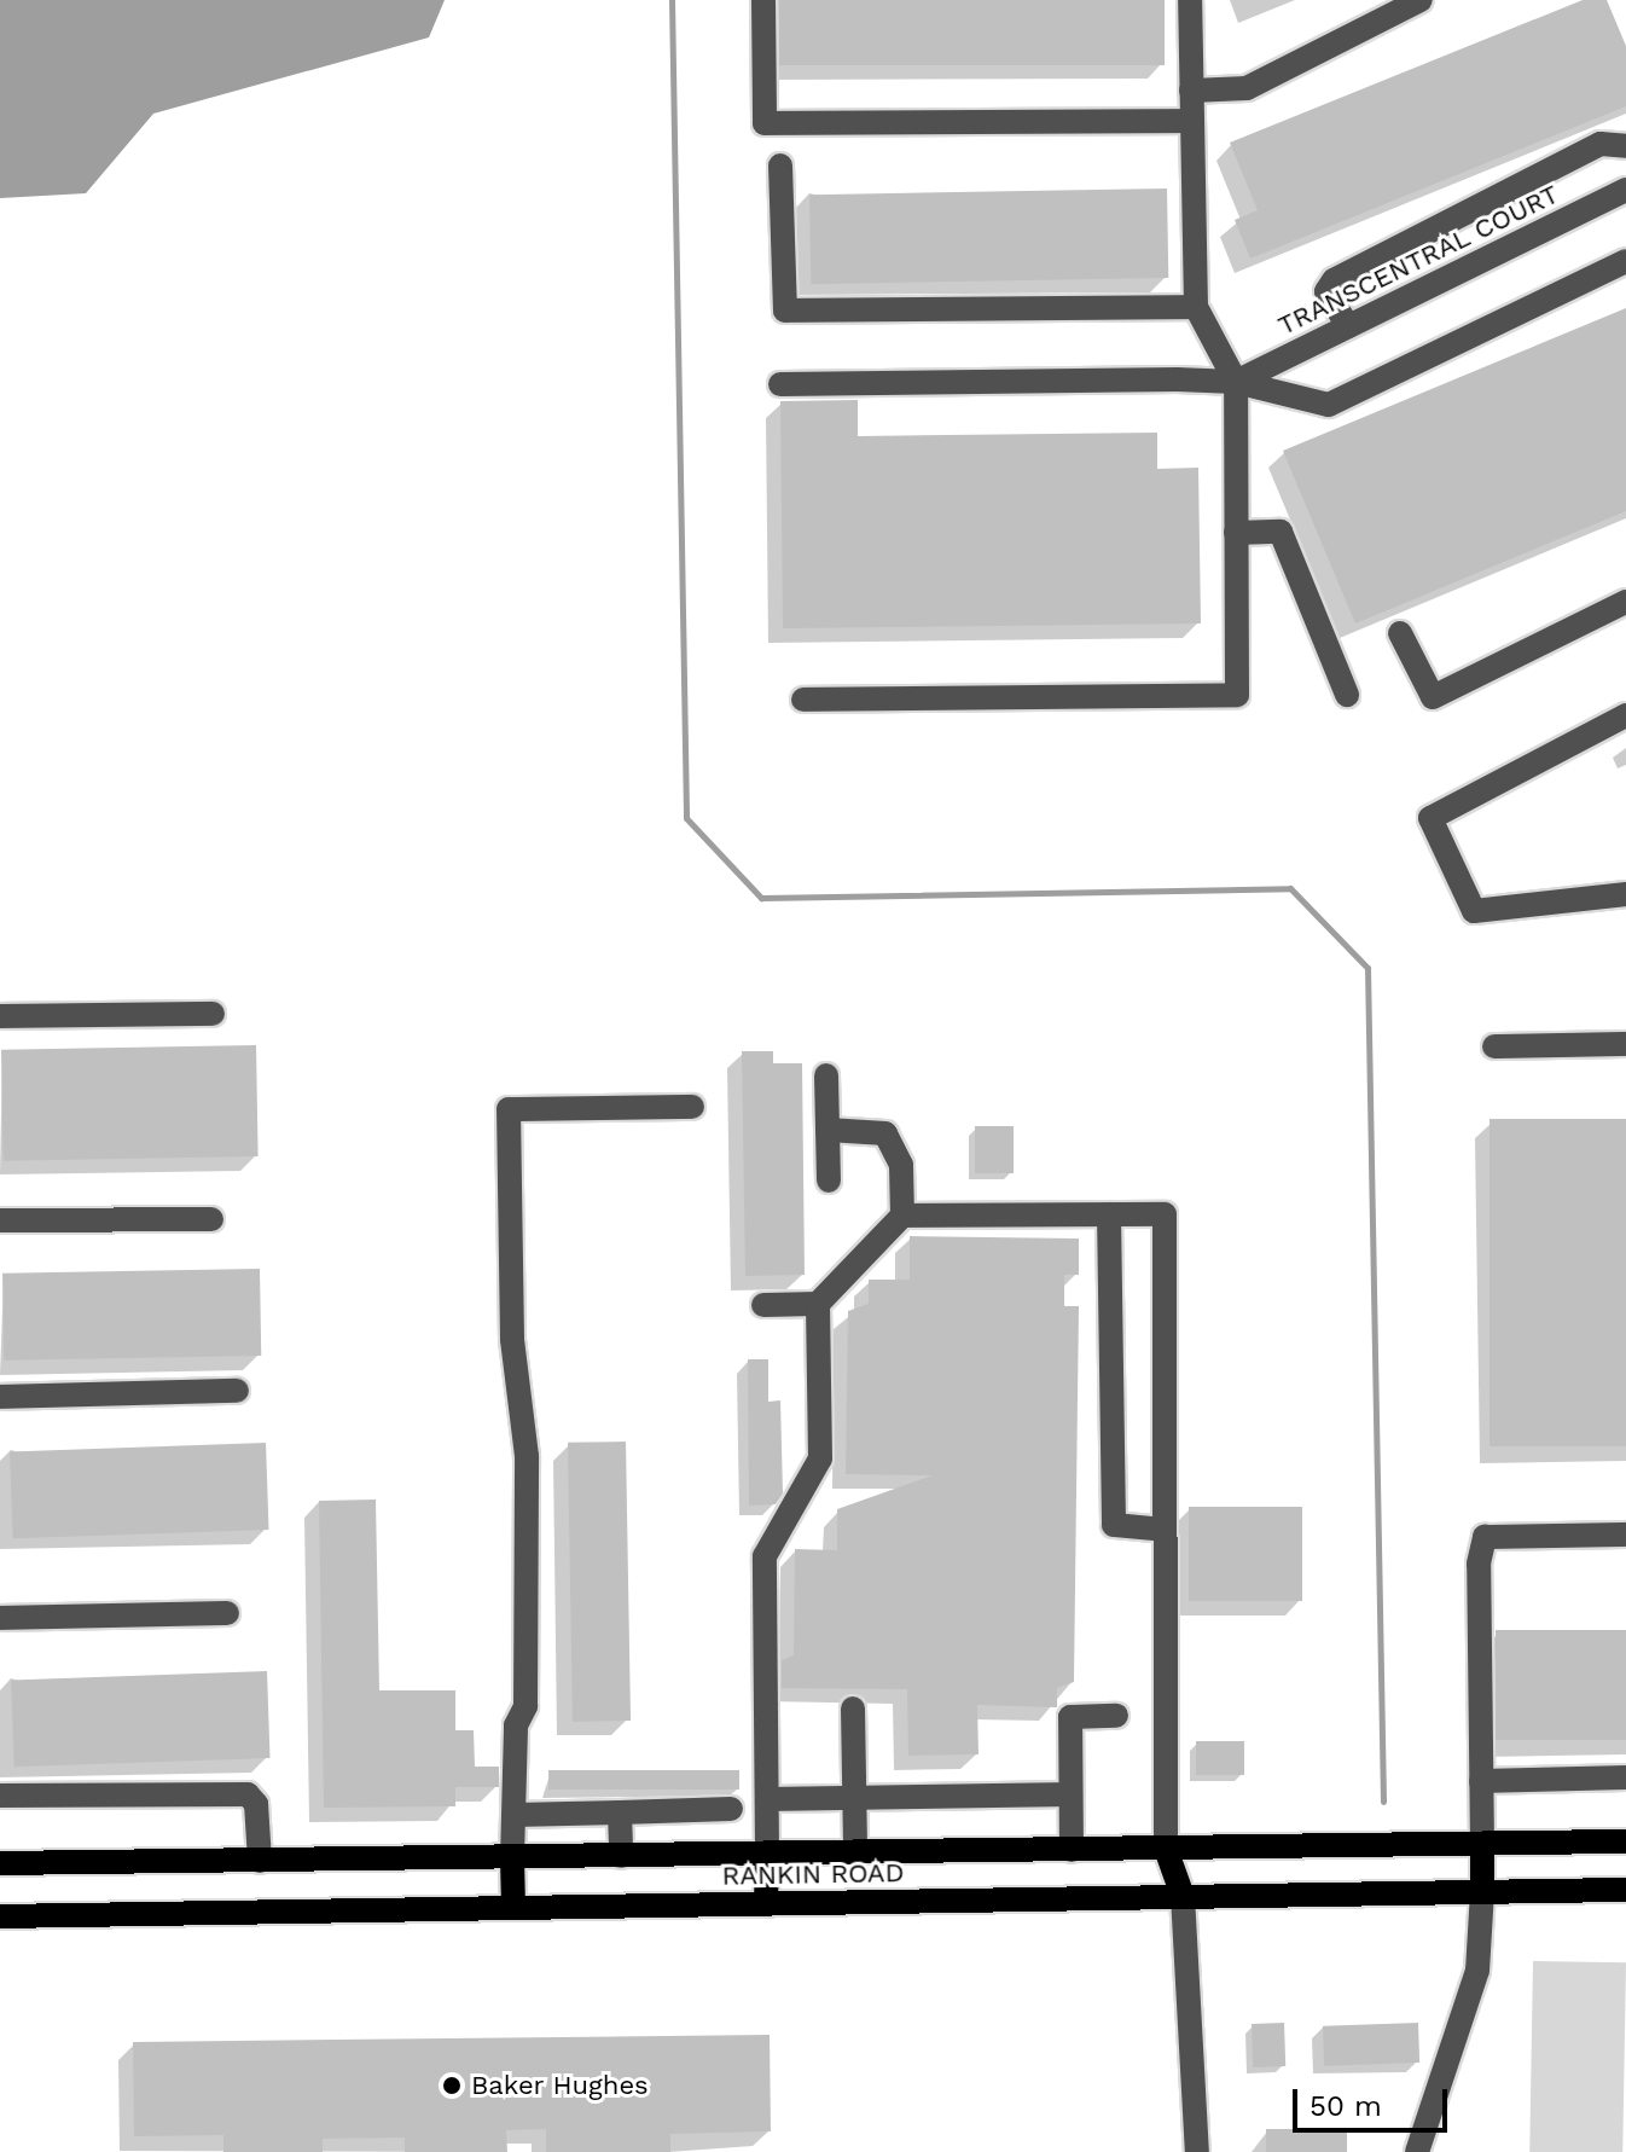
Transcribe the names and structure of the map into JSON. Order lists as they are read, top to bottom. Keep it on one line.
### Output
{"streets":{"main road":["RANKIN ROAD"],"street":["TRANSCENTRAL COURT"]},"places":["Baker Hughes"],"scale_bar":"50 m"}
